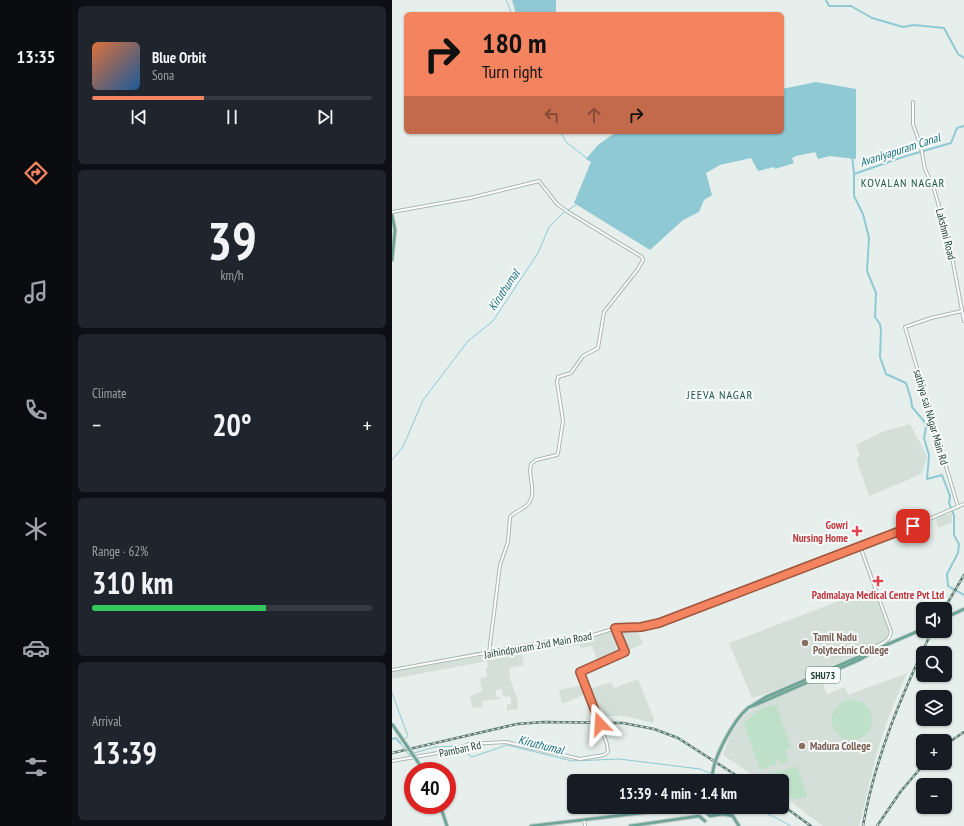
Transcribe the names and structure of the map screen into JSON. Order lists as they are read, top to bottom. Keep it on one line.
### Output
{"streets":{"main road":["SHU73"],"street":["Lakshmi Road","sathiya sai NAgar Main Rd","Jaihindpuram 2nd Main Road","Pamban Rd"]},"crossings":[["Lakshmi Road","sathiya sai NAgar Main Rd"],["sathiya sai NAgar Main Rd","Jaihindpuram 2nd Main Road"],["Jaihindpuram 2nd Main Road","Pamban Rd"]],"districts":["KOVALAN NAGAR","JEEVA NAGAR"],"water":["Avaniyapuram Canal","Kiruthumal"],"places":{"health":["Gowri Nursing Home","Padmalaya Medical Centre Pvt Ltd"],"other":["Tamil Nadu Polytechnic College","Madura College"]},"page":{"tabs":"13:35","turn":["180 m","Turn right"],"song":["Blue Orbit","Sona"],"tile":[["39","km/h"],"Climate",["Range · 62%","310 km"],["Arrival","13:39"]],"heat":["−","20°","+"],"map_buttons":["+","−"],"limit":"40","trip":"13:39 · 4 min · 1.4 km"}}
